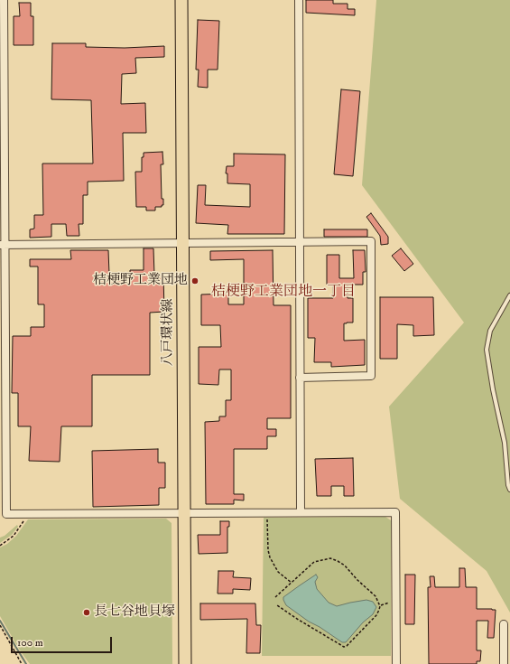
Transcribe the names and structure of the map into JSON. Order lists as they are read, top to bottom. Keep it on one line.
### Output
{"streets":{"main road":["八戸環状線"]},"districts":["桔梗野工業団地一丁目"],"places":["桔梗野工業団地","長七谷地貝塚"],"scale_bar":"100 m"}
